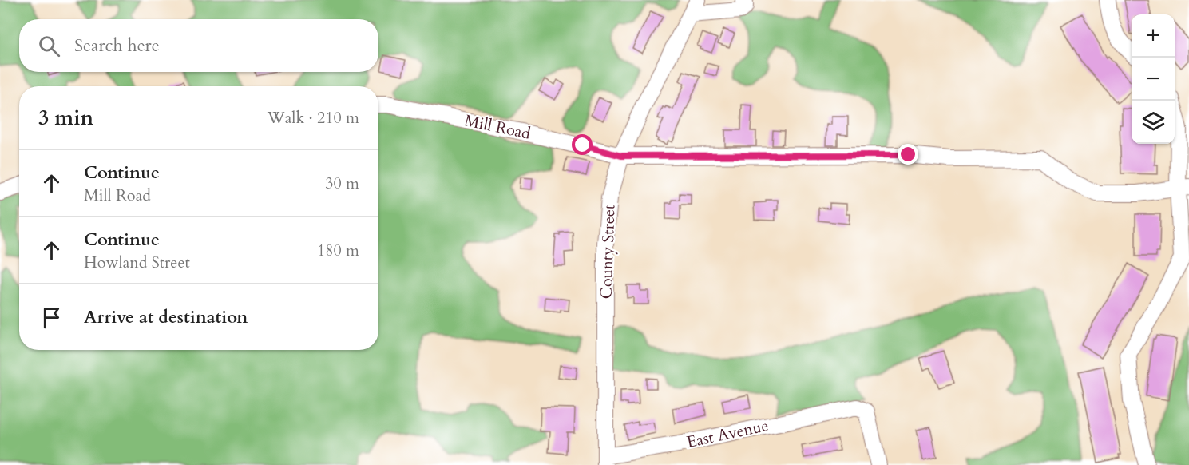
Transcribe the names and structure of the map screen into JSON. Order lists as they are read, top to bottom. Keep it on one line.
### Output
{"streets":{"street":["Mill Road","County Street","East Avenue"]},"crossings":[["Mill Road","County Street"],["County Street","East Avenue"]],"page":{"map_buttons":["+","−"],"search":"Search here","heading":["3 min","Walk · 210 m"],"list":[["Continue","Mill Road","30 m"],["Continue","Howland Street","180 m"],"Arrive at destination"]}}
